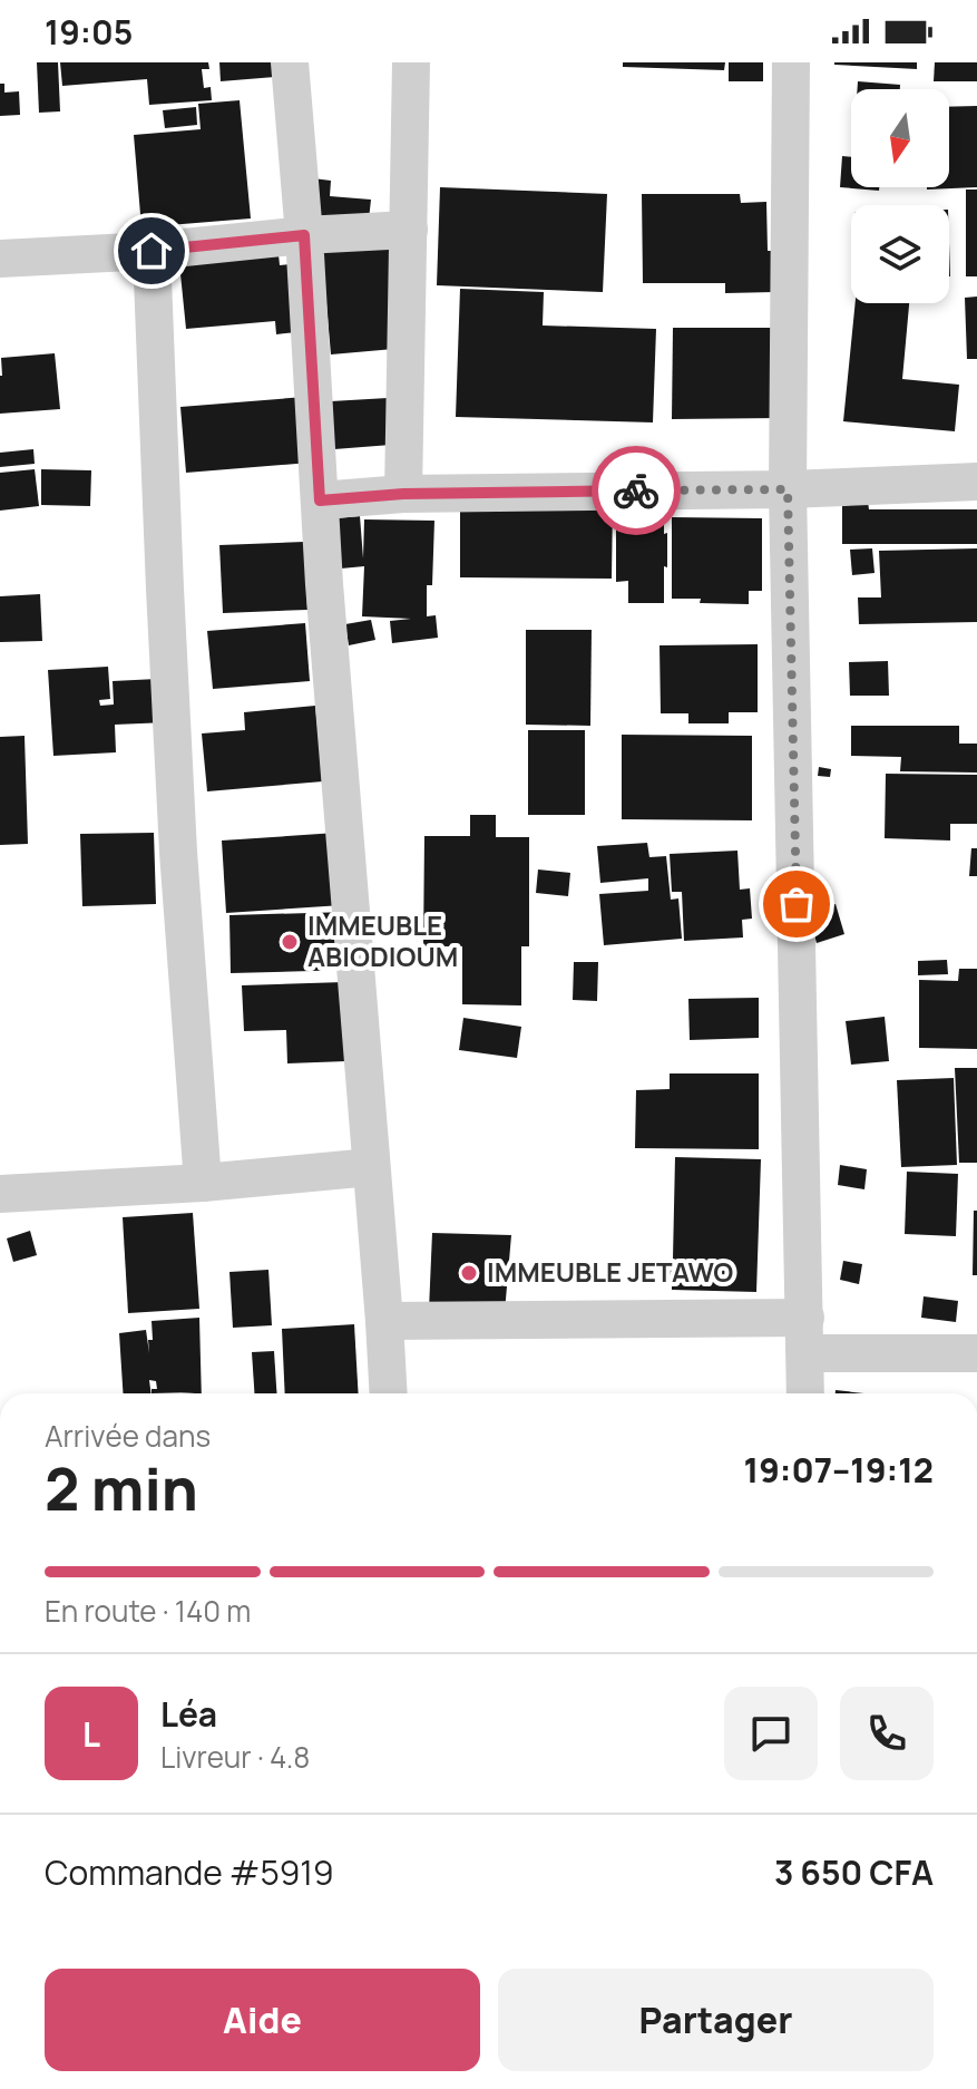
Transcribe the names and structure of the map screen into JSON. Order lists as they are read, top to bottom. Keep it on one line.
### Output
{"places":["IMMEUBLE ABIODIOUM","IMMEUBLE JETAWO"],"north":"bottom","page":{"status":"19:05","heading":["2 min","Arrivée dans","19:07–19:12"],"panel":["Léa","Livreur · 4.8","Commande #5919","3 650 CFA"],"bar":"En route · 140 m","round":"L","buttons":["Aide","Partager"]}}
